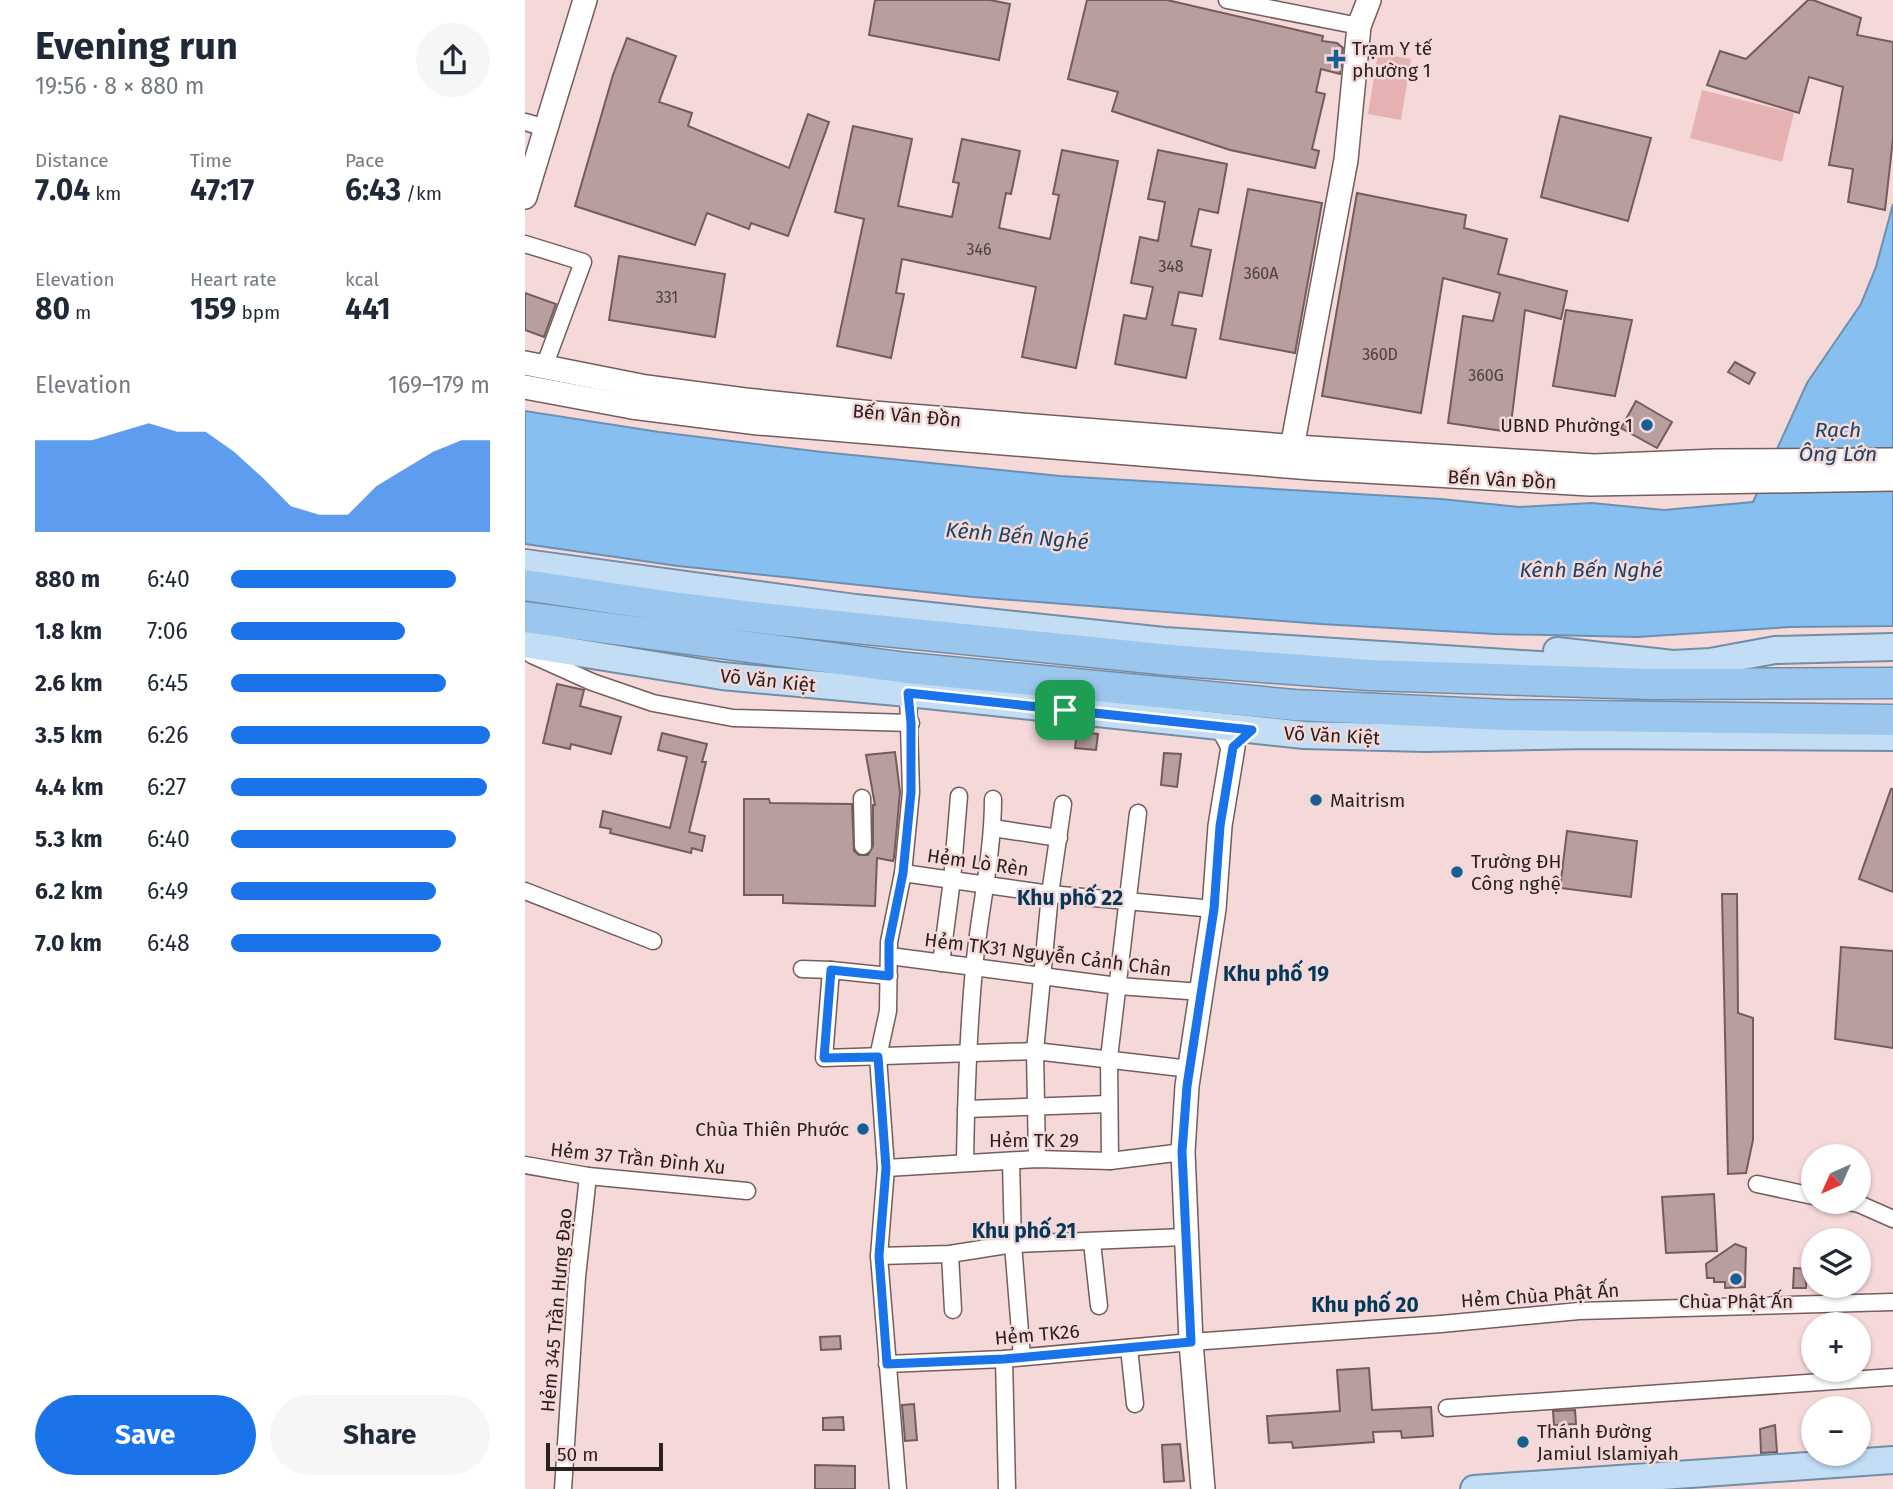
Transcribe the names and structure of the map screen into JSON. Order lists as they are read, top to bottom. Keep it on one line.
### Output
{"streets":{"highway":["Võ Văn Kiệt"],"main road":["Bến Vân Đồn"],"street":["Hẻm Lò Rèn","Hẻm TK31 Nguyễn Cảnh Chân","Hẻm TK 29","Hẻm 37 Trần Ðình Xu","Hẻm Chùa Phật Ấn","Hẻm 345 Trần Hưng Ðạo","Hẻm TK26"]},"crossings":[["Hẻm 37 Trần Ðình Xu","Hẻm 345 Trần Hưng Ðạo"],["Hẻm Chùa Phật Ấn","Hẻm TK26"]],"districts":["Khu phố 22","Khu phố 19","Khu phố 21","Khu phố 20"],"water":["Rạch Ông Lớn","Kênh Bến Nghé"],"places":{"health":["Trạm Y tế phường 1"],"other":["UBND Phường 1","Maitrism","Trường ĐH Công nghệ","Chùa Thiên Phước","Chùa Phật Ấn","Thánh Đường Jamiul Islamiyah"]},"house_numbers":["346","348","360A","331","360D","360G"],"scale_bar":"50 m","north":"bottom left","page":{"heading":["Evening run","19:56 · 8 × 880 m"],"stats":[["Distance","7.04 km"],["Time","47:17"],["Pace","6:43 /km"],["Elevation","80 m"],["Heart rate","159 bpm"],["kcal","441"]],"chart":["Elevation","169–179 m"],"list":[{"name":"880 m","note":"6:40"},{"name":"1.8 km","note":"7:06"},{"name":"2.6 km","note":"6:45"},{"name":"3.5 km","note":"6:26"},{"name":"4.4 km","note":"6:27"},{"name":"5.3 km","note":"6:40"},{"name":"6.2 km","note":"6:49"},{"name":"7.0 km","note":"6:48"}],"map_buttons":["+","−"],"buttons":["Save","Share"],"scale":"50 m"}}
